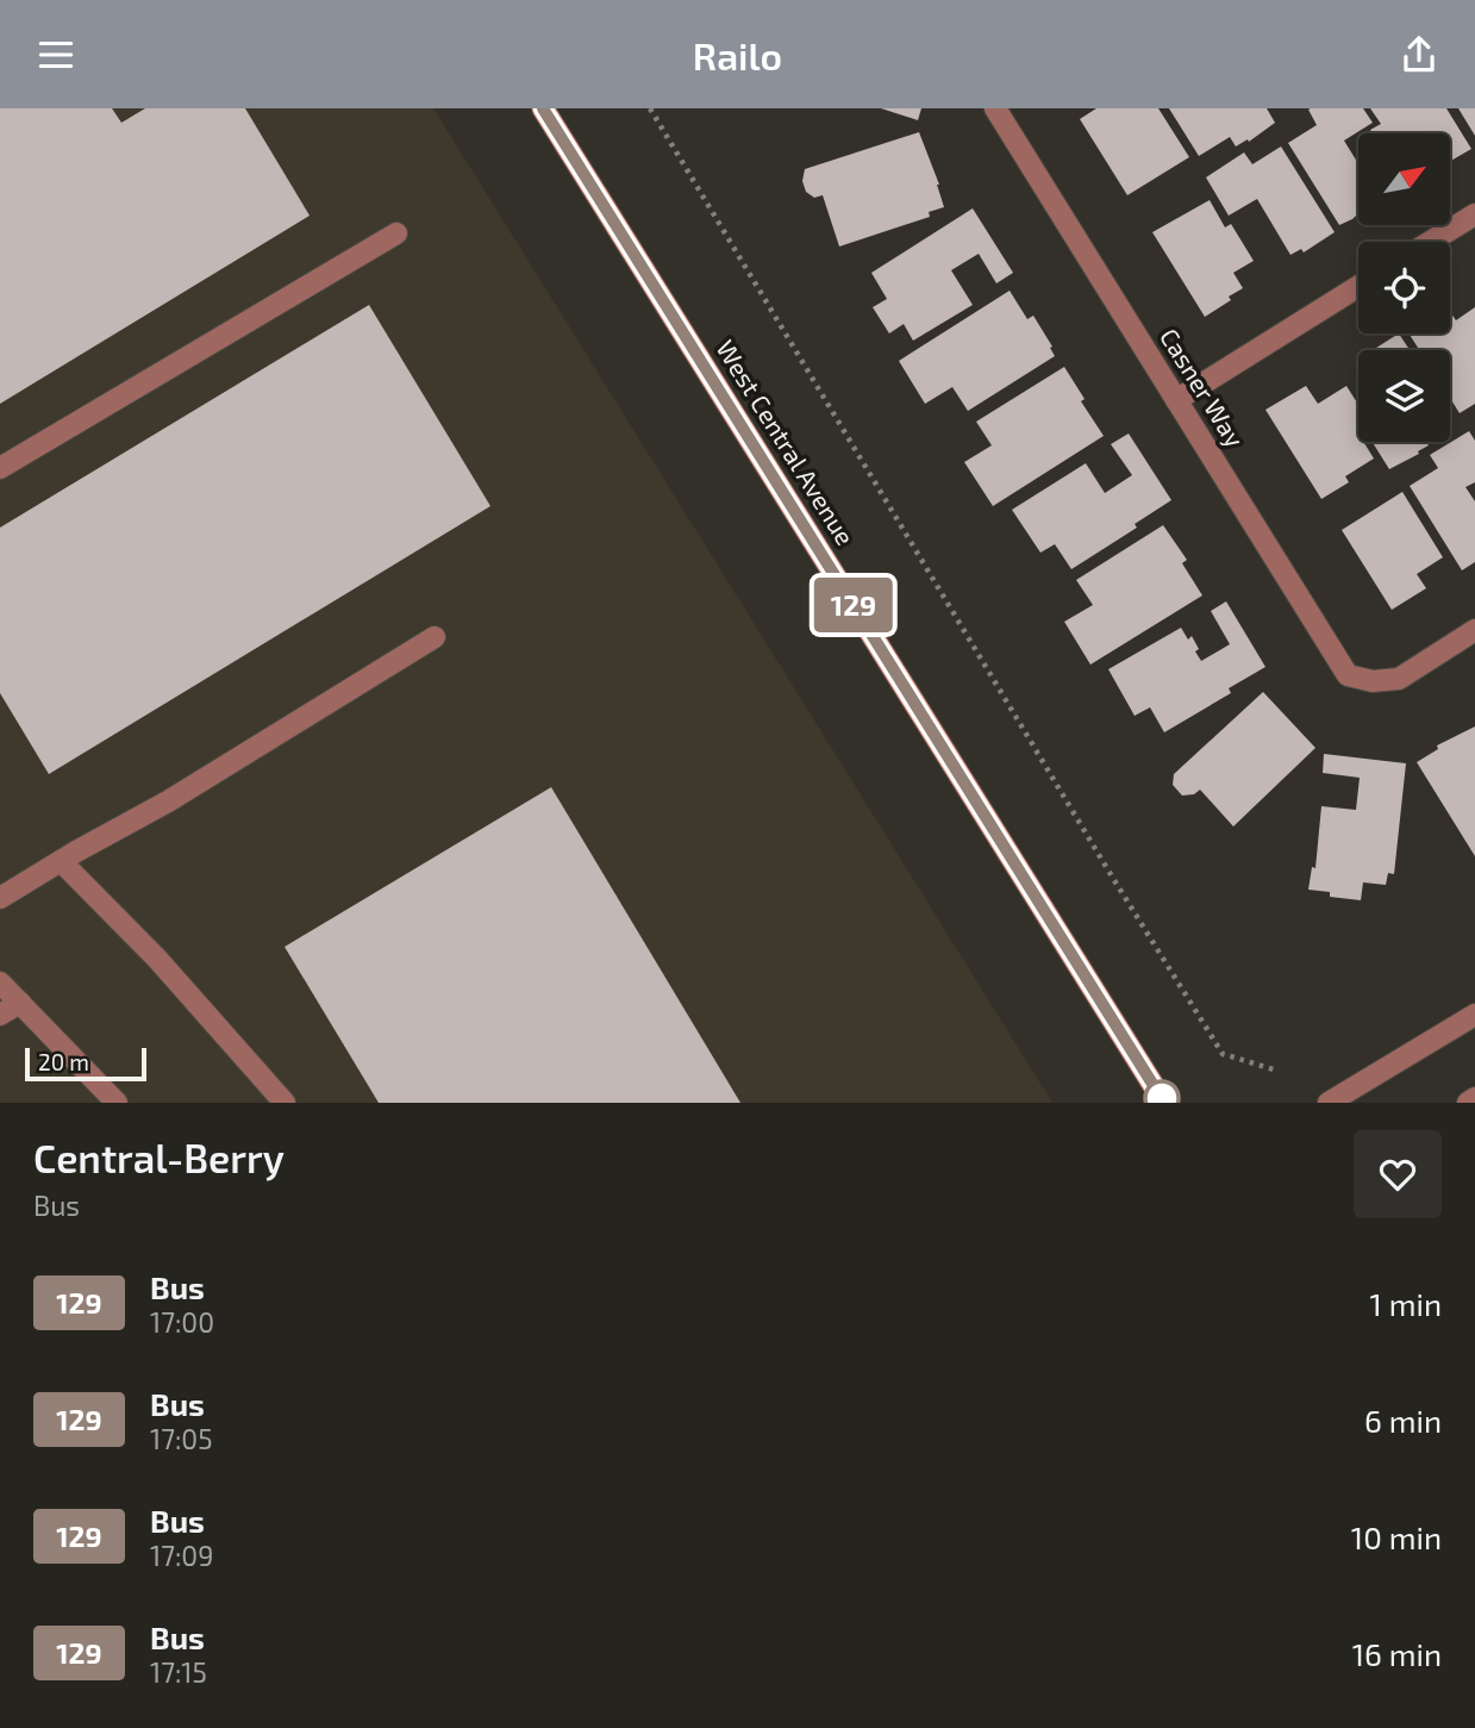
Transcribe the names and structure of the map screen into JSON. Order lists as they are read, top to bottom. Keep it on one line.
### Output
{"streets":{"main road":["West Central Avenue"],"street":["Casner Way"]},"lines":["bus line 129"],"scale_bar":"20 m","north":"top right","page":{"header":"Railo","on_map":"129","scale":"20 m","heading":["Central-Berry","Bus"],"list":[{"mark":"129","name":"Bus","note":"17:00","value":"1 min"},{"mark":"129","name":"Bus","note":"17:05","value":"6 min"},{"mark":"129","name":"Bus","note":"17:09","value":"10 min"},{"mark":"129","name":"Bus","note":"17:15","value":"16 min"}]}}
